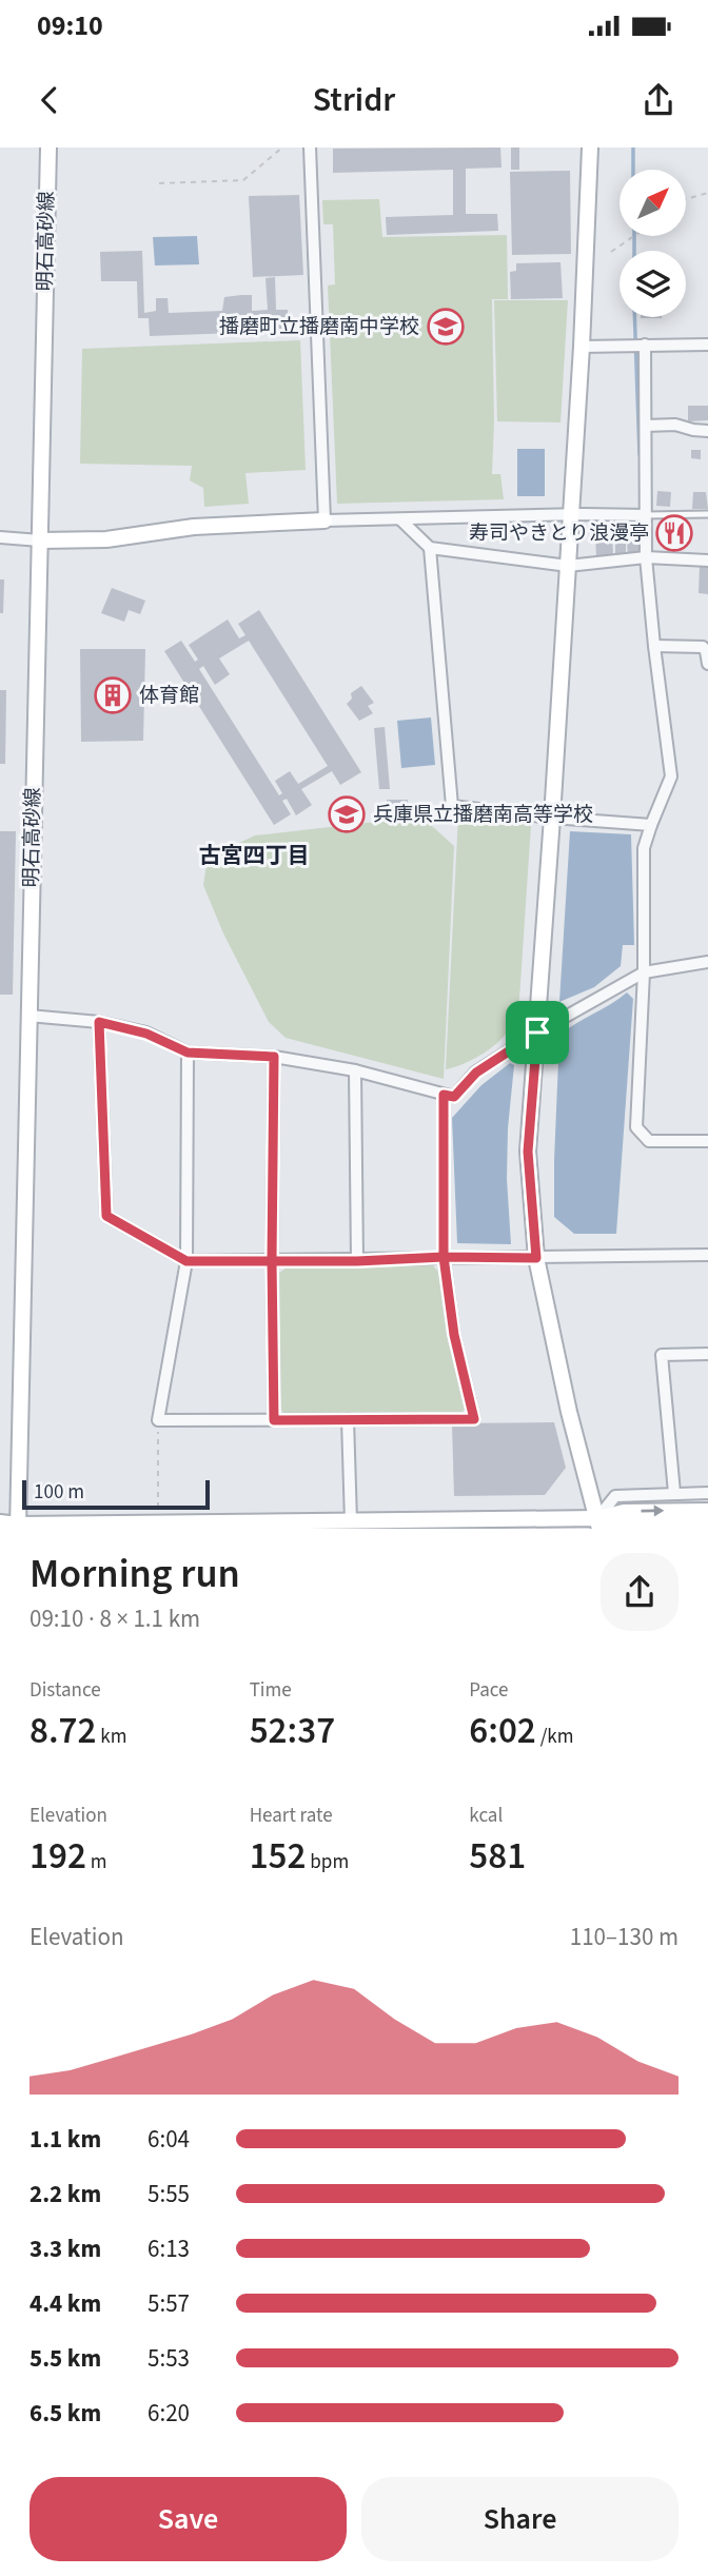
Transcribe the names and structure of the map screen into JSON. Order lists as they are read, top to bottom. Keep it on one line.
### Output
{"streets":{"main road":["明石高砂線"]},"districts":["古宮四丁目"],"places":{"school or university":["播磨町立播磨南中学校","兵庫県立播磨南高等学校"],"restaurant":["寿司やきとり浪漫亭"],"building":["体育館"]},"scale_bar":"100 m","north":"top right","page":{"status":"09:10","header":"Stridr","scale":"100 m","heading":["Morning run","09:10 · 8 × 1.1 km"],"stats":[["Distance","8.72 km"],["Time","52:37"],["Pace","6:02 /km"],["Elevation","192 m"],["Heart rate","152 bpm"],["kcal","581"]],"chart":["Elevation","110–130 m"],"list":[{"name":"1.1 km","note":"6:04"},{"name":"2.2 km","note":"5:55"},{"name":"3.3 km","note":"6:13"},{"name":"4.4 km","note":"5:57"},{"name":"5.5 km","note":"5:53"},{"name":"6.5 km","note":"6:20"}],"buttons":["Save","Share"]}}
